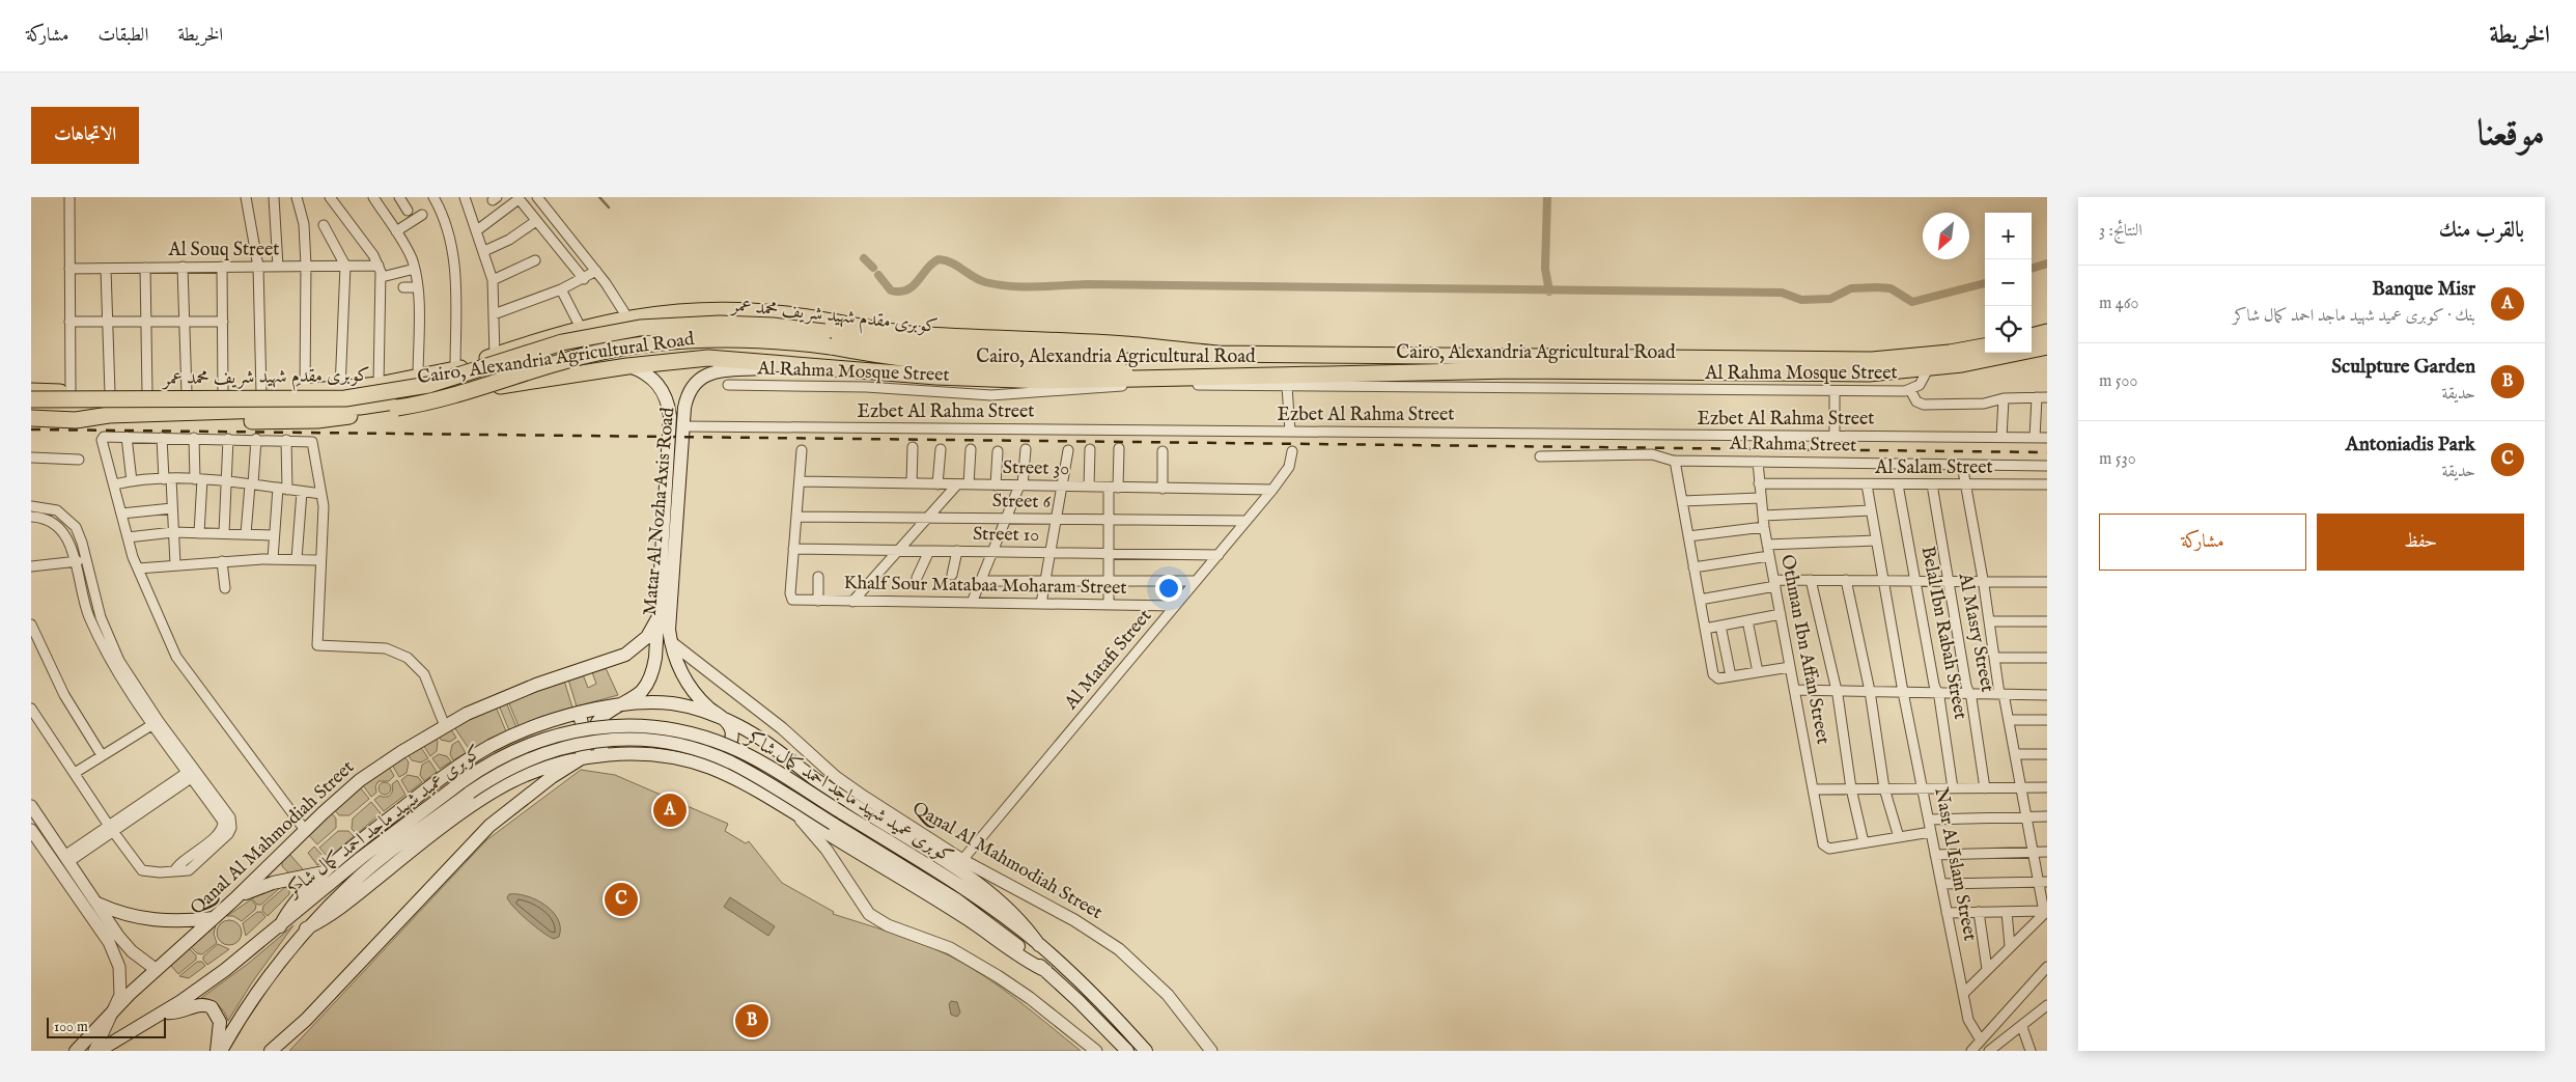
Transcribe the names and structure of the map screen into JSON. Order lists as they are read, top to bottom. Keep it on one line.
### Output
{"streets":{"highway":["كوبرى مقدم شهيد شريف محمد عمر","Cairo, Alexandria Agricultural Road"],"main road":["Matar Al Nozha Axis Road","كوبرى عميد شهيد ماجد احمد كمال شاكر","Qanal Al Mahmodiah Street"],"street":["Al Souq Street","Al Rahma Mosque Street","Ezbet Al Rahma Street","Al Rahma Street","Al Salam Street","Street 30","Street 6","Street 10","Khalf Sour Matabaa Moharam Street","Belal Ibn Rabah Street","Al Masry Street","Othman Ibn Affan Street","Al Matafi Street","Nasr Al Islam Street"]},"crossings":[["كوبرى مقدم شهيد شريف محمد عمر","Cairo, Alexandria Agricultural Road"],["Cairo, Alexandria Agricultural Road","Al Rahma Mosque Street"],["Cairo, Alexandria Agricultural Road","Matar Al Nozha Axis Road"],["Ezbet Al Rahma Street","Matar Al Nozha Axis Road"],["Al Rahma Street","Othman Ibn Affan Street"],["Al Salam Street","Belal Ibn Rabah Street"],["Al Salam Street","Al Masry Street"],["Al Salam Street","Othman Ibn Affan Street"],["Al Salam Street","Nasr Al Islam Street"],["Street 30","Al Matafi Street"],["Street 6","Al Matafi Street"],["Matar Al Nozha Axis Road","Qanal Al Mahmodiah Street"],["Street 10","Khalf Sour Matabaa Moharam Street"],["Street 10","Al Matafi Street"],["Khalf Sour Matabaa Moharam Street","Al Matafi Street"],["Al Matafi Street","Qanal Al Mahmodiah Street"]],"scale_bar":"100 m","north":"bottom left","page":{"header":"الخريطة","nav":["الخريطة","الطبقات","مشاركة"],"title":"موقعنا","buttons":["الاتجاهات",["حفظ","مشاركة"]],"heading":["بالقرب منك","النتائج: 3"],"map_buttons":["+","−"],"list":[{"mark":"A","name":"Banque Misr","note":"بنك · كوبرى عميد شهيد ماجد احمد كمال شاكر","value":"460 m"},{"mark":"B","name":"Sculpture Garden","note":"حديقة","value":"500 m"},{"mark":"C","name":"Antoniadis Park","note":"حديقة","value":"530 m"}],"pins":["A","C","B"],"scale":"100 m"}}
